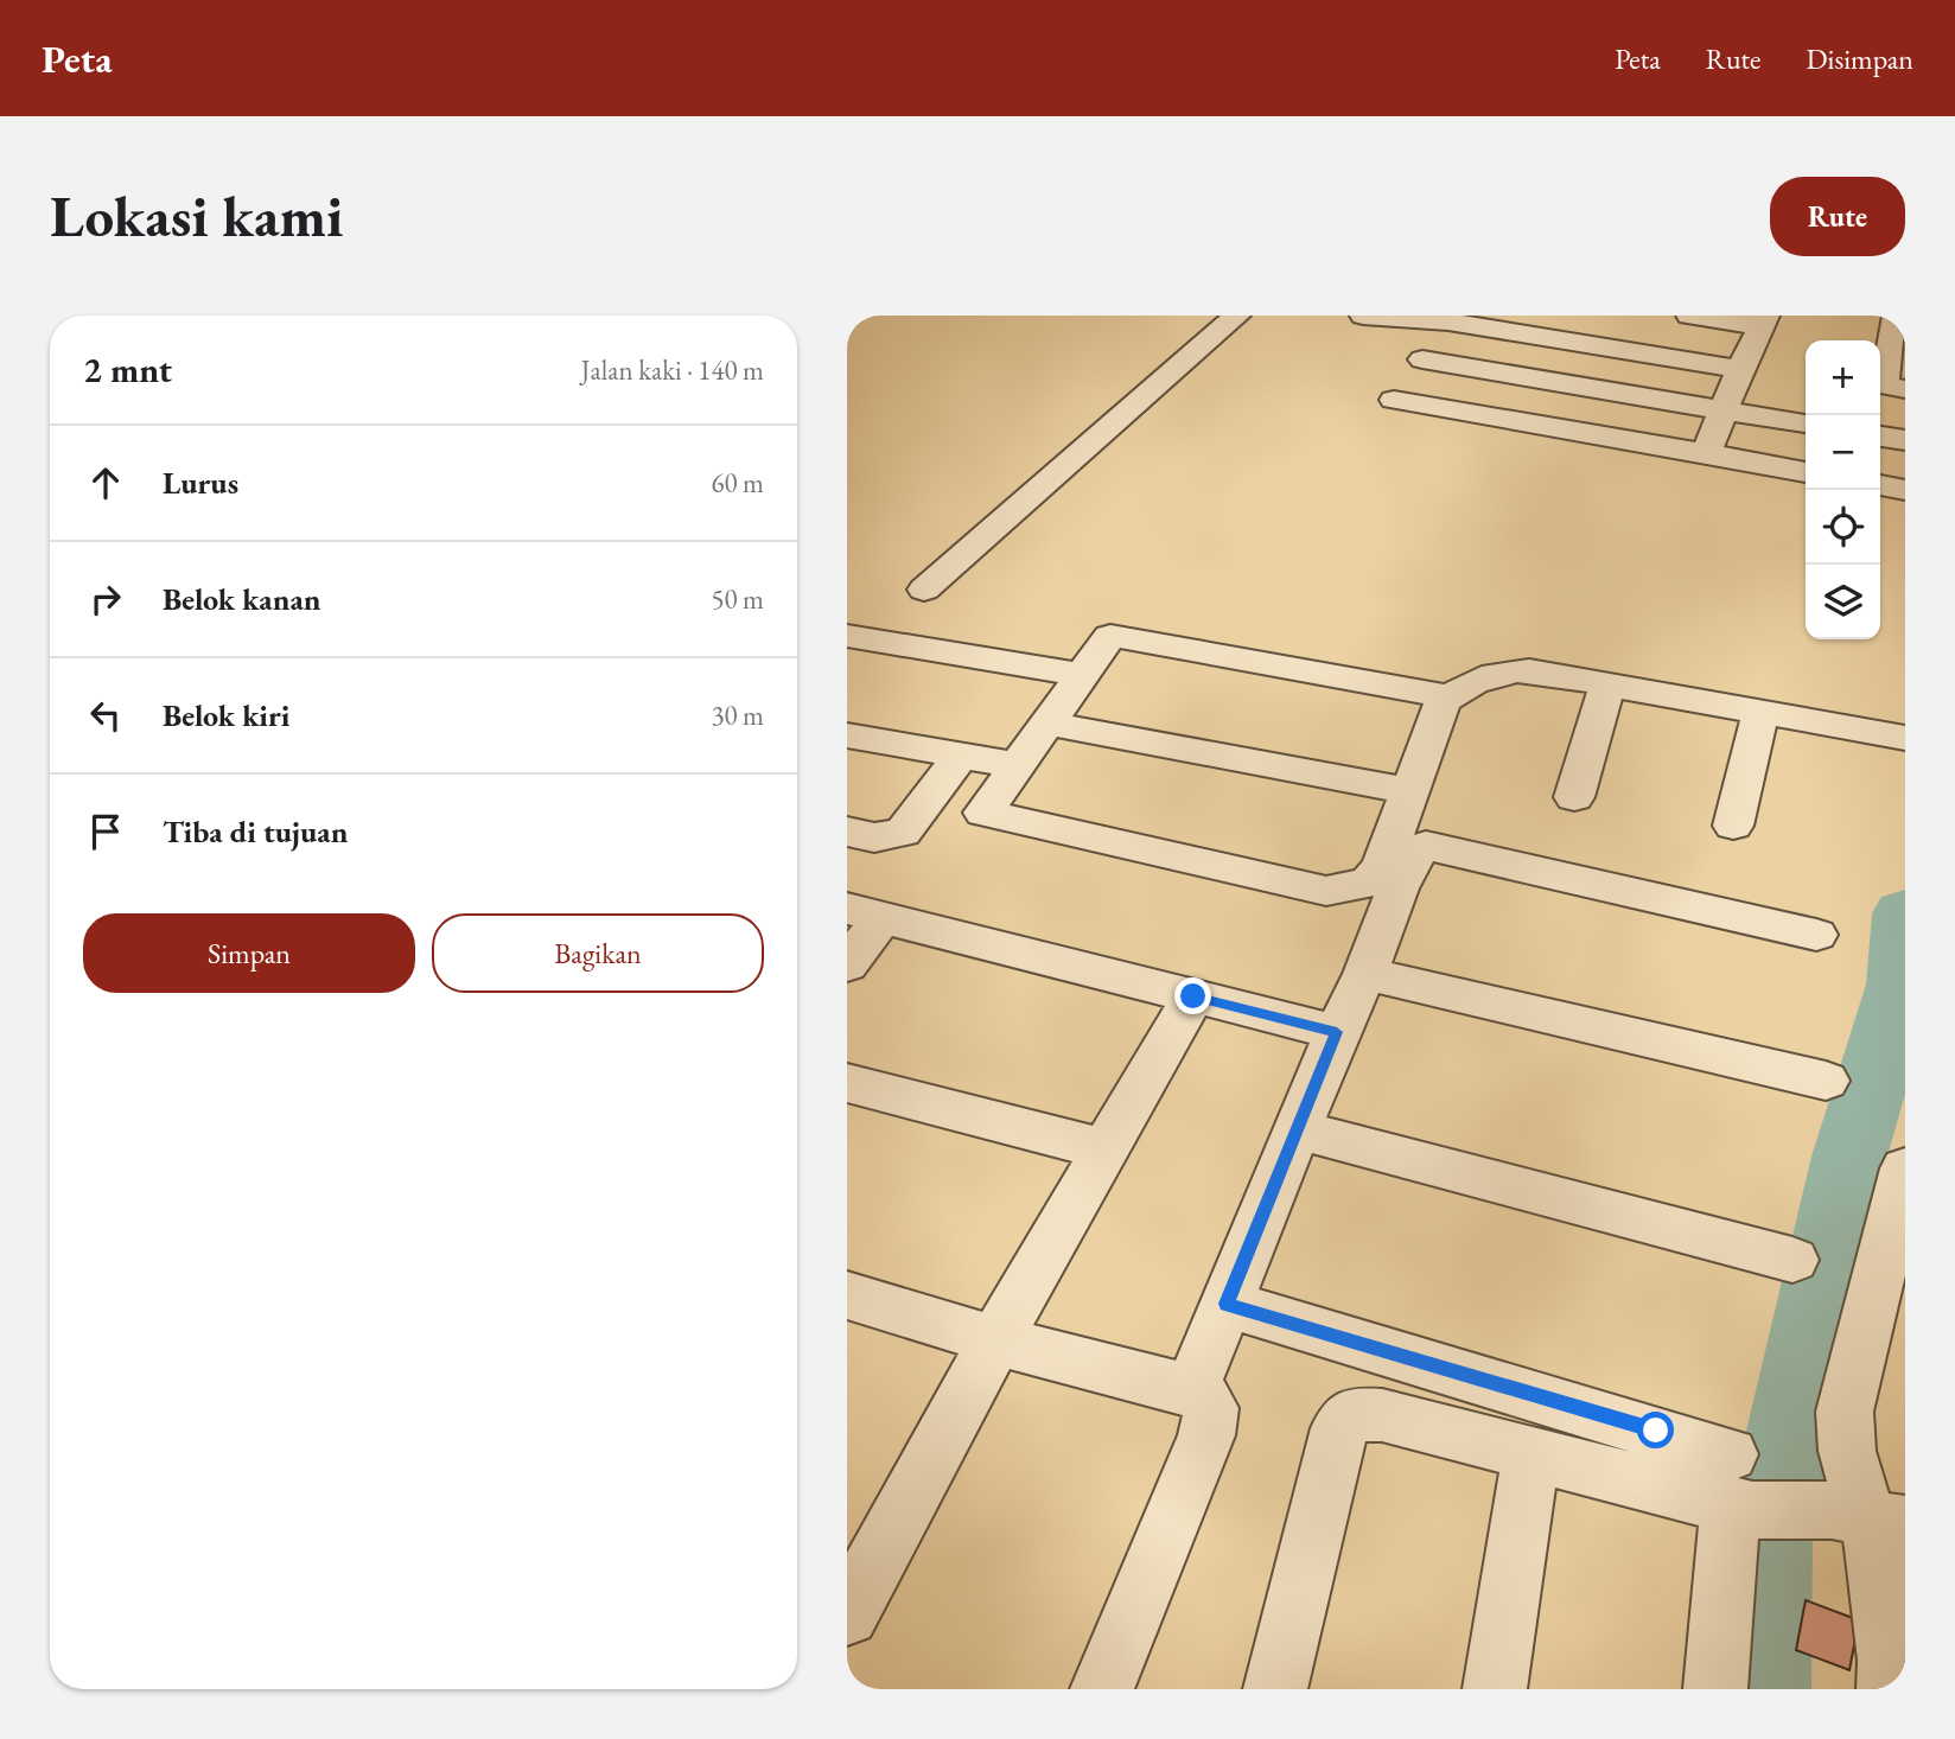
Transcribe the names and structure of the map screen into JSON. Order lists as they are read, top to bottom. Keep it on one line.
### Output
{"page":{"header":"Peta","nav":["Peta","Rute","Disimpan"],"buttons":["Rute",["Simpan","Bagikan"]],"title":"Lokasi kami","heading":["2 mnt","Jalan kaki · 140 m"],"map_buttons":["+","−"],"list":[["Lurus","60 m"],["Belok kanan","50 m"],["Belok kiri","30 m"],"Tiba di tujuan"]}}
